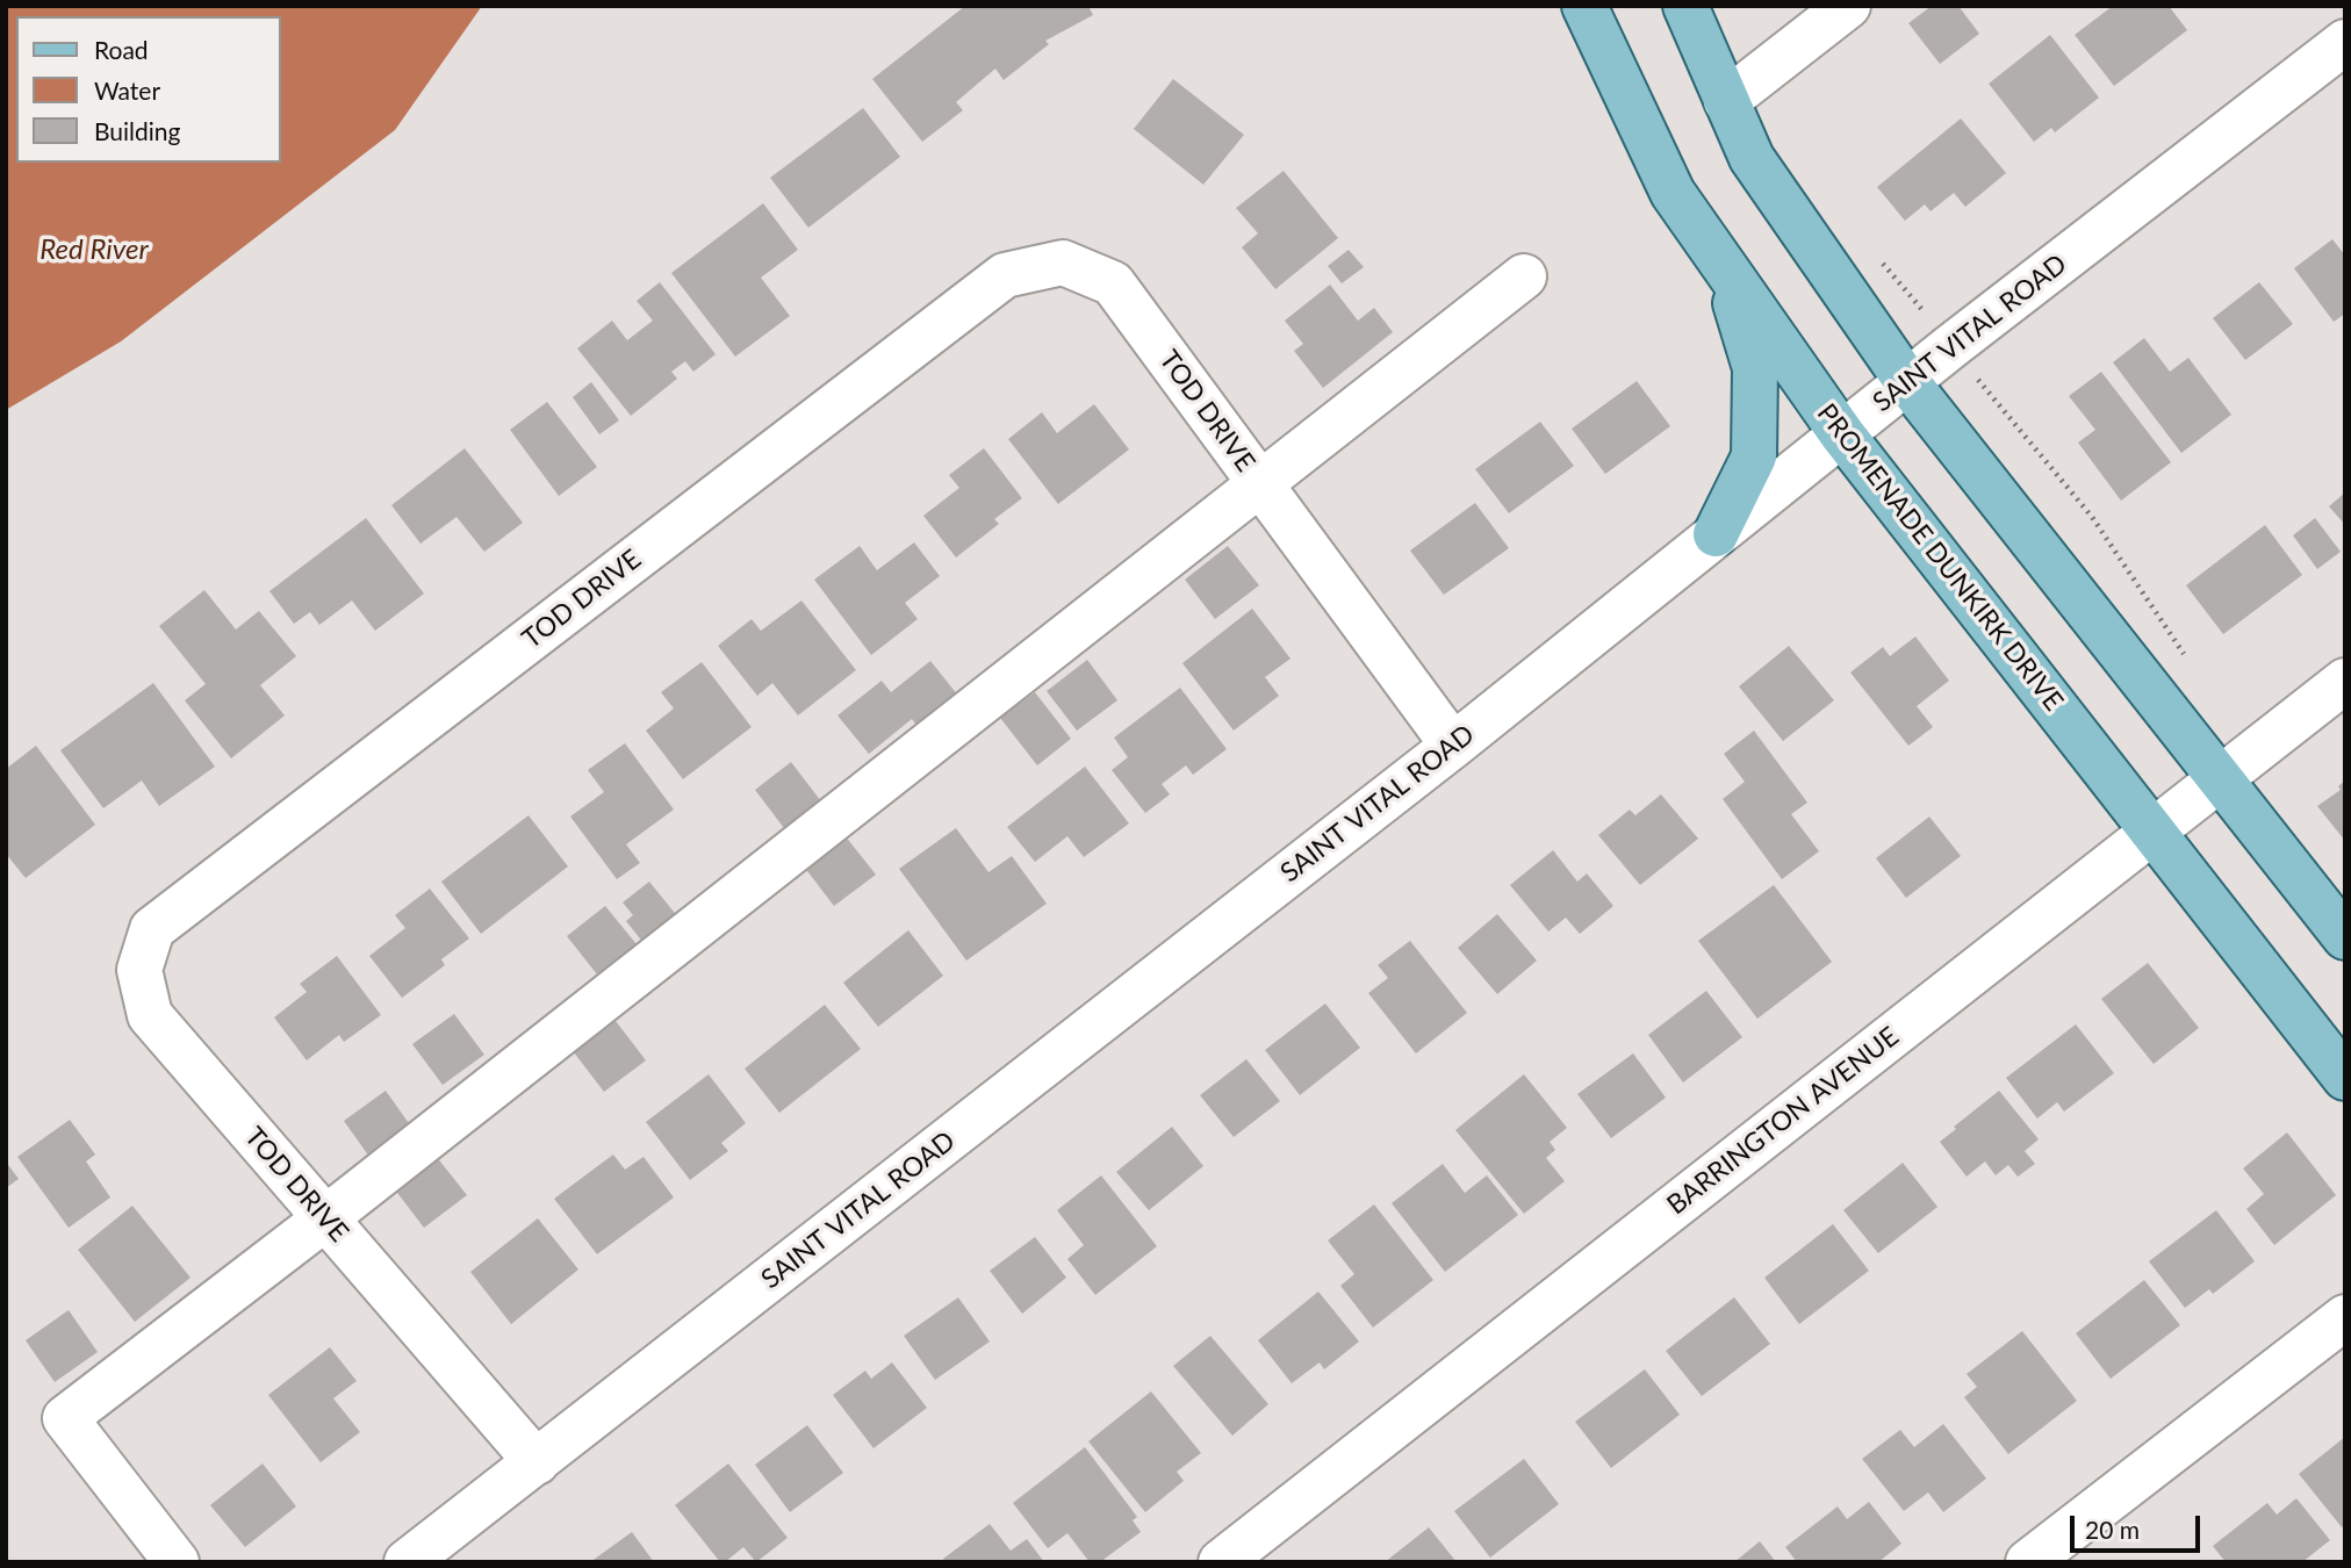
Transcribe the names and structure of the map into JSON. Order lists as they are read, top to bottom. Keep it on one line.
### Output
{"streets":{"main road":["PROMENADE DUNKIRK DRIVE"],"street":["SAINT VITAL ROAD","TOD DRIVE","BARRINGTON AVENUE"]},"crossings":[["SAINT VITAL ROAD","TOD DRIVE"],["SAINT VITAL ROAD","PROMENADE DUNKIRK DRIVE"],["PROMENADE DUNKIRK DRIVE","BARRINGTON AVENUE"]],"water":["Red River"],"legend":["Road","Water","Building"],"scale_bar":"20 m"}
